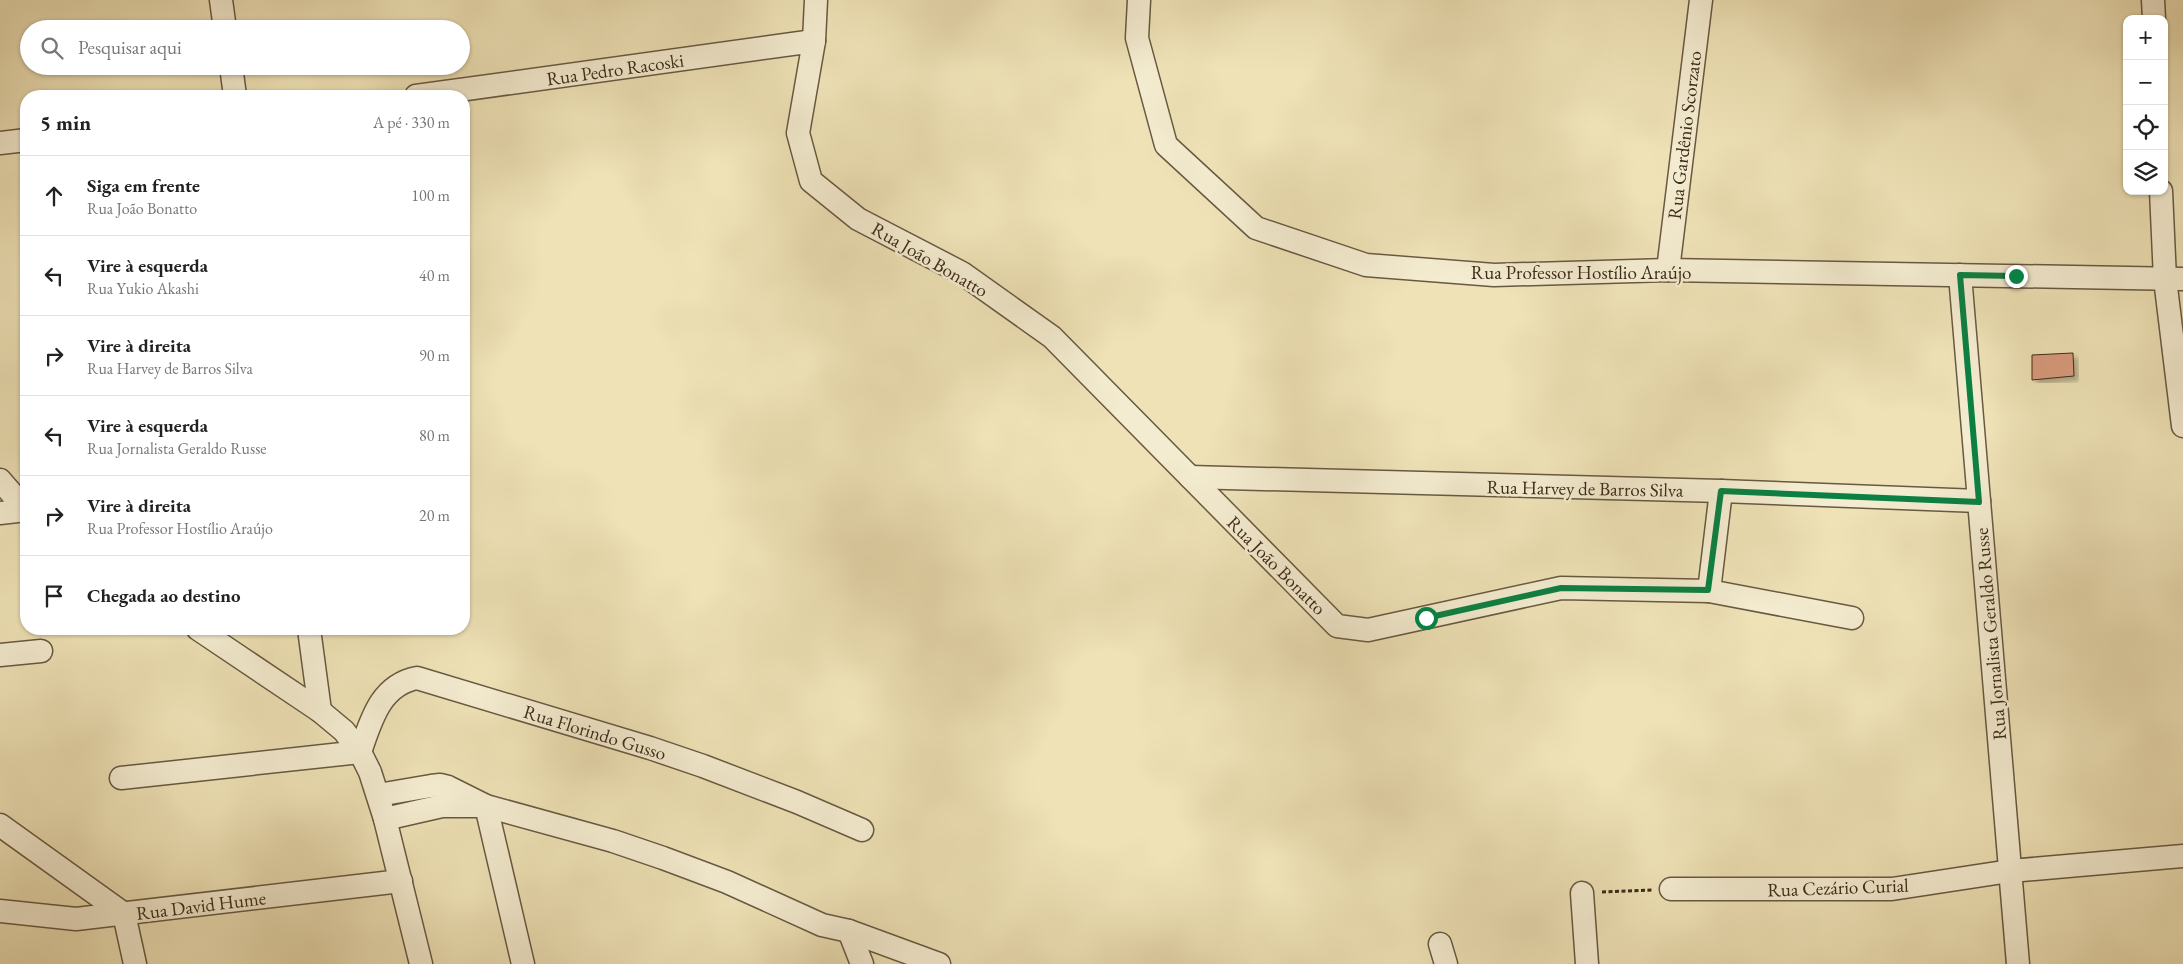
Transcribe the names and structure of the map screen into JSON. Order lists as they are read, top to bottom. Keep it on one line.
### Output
{"streets":{"street":["Rua Pedro Racoski","Rua Gardênio Scorzato","Rua João Bonatto","Rua Professor Hostílio Araújo","Rua Harvey de Barros Silva","Rua Jornalista Geraldo Russe","Rua Florindo Gusso","Rua Cezário Curial","Rua David Hume"]},"crossings":[["Rua Pedro Racoski","Rua João Bonatto"],["Rua Gardênio Scorzato","Rua Professor Hostílio Araújo"],["Rua João Bonatto","Rua Harvey de Barros Silva"],["Rua Professor Hostílio Araújo","Rua Jornalista Geraldo Russe"],["Rua Harvey de Barros Silva","Rua Jornalista Geraldo Russe"],["Rua Jornalista Geraldo Russe","Rua Cezário Curial"]],"page":{"map_buttons":["+","−"],"search":"Pesquisar aqui","heading":["5 min","A pé · 330 m"],"list":[["Siga em frente","Rua João Bonatto","100 m"],["Vire à esquerda","Rua Yukio Akashi","40 m"],["Vire à direita","Rua Harvey de Barros Silva","90 m"],["Vire à esquerda","Rua Jornalista Geraldo Russe","80 m"],["Vire à direita","Rua Professor Hostílio Araújo","20 m"],"Chegada ao destino"]}}
